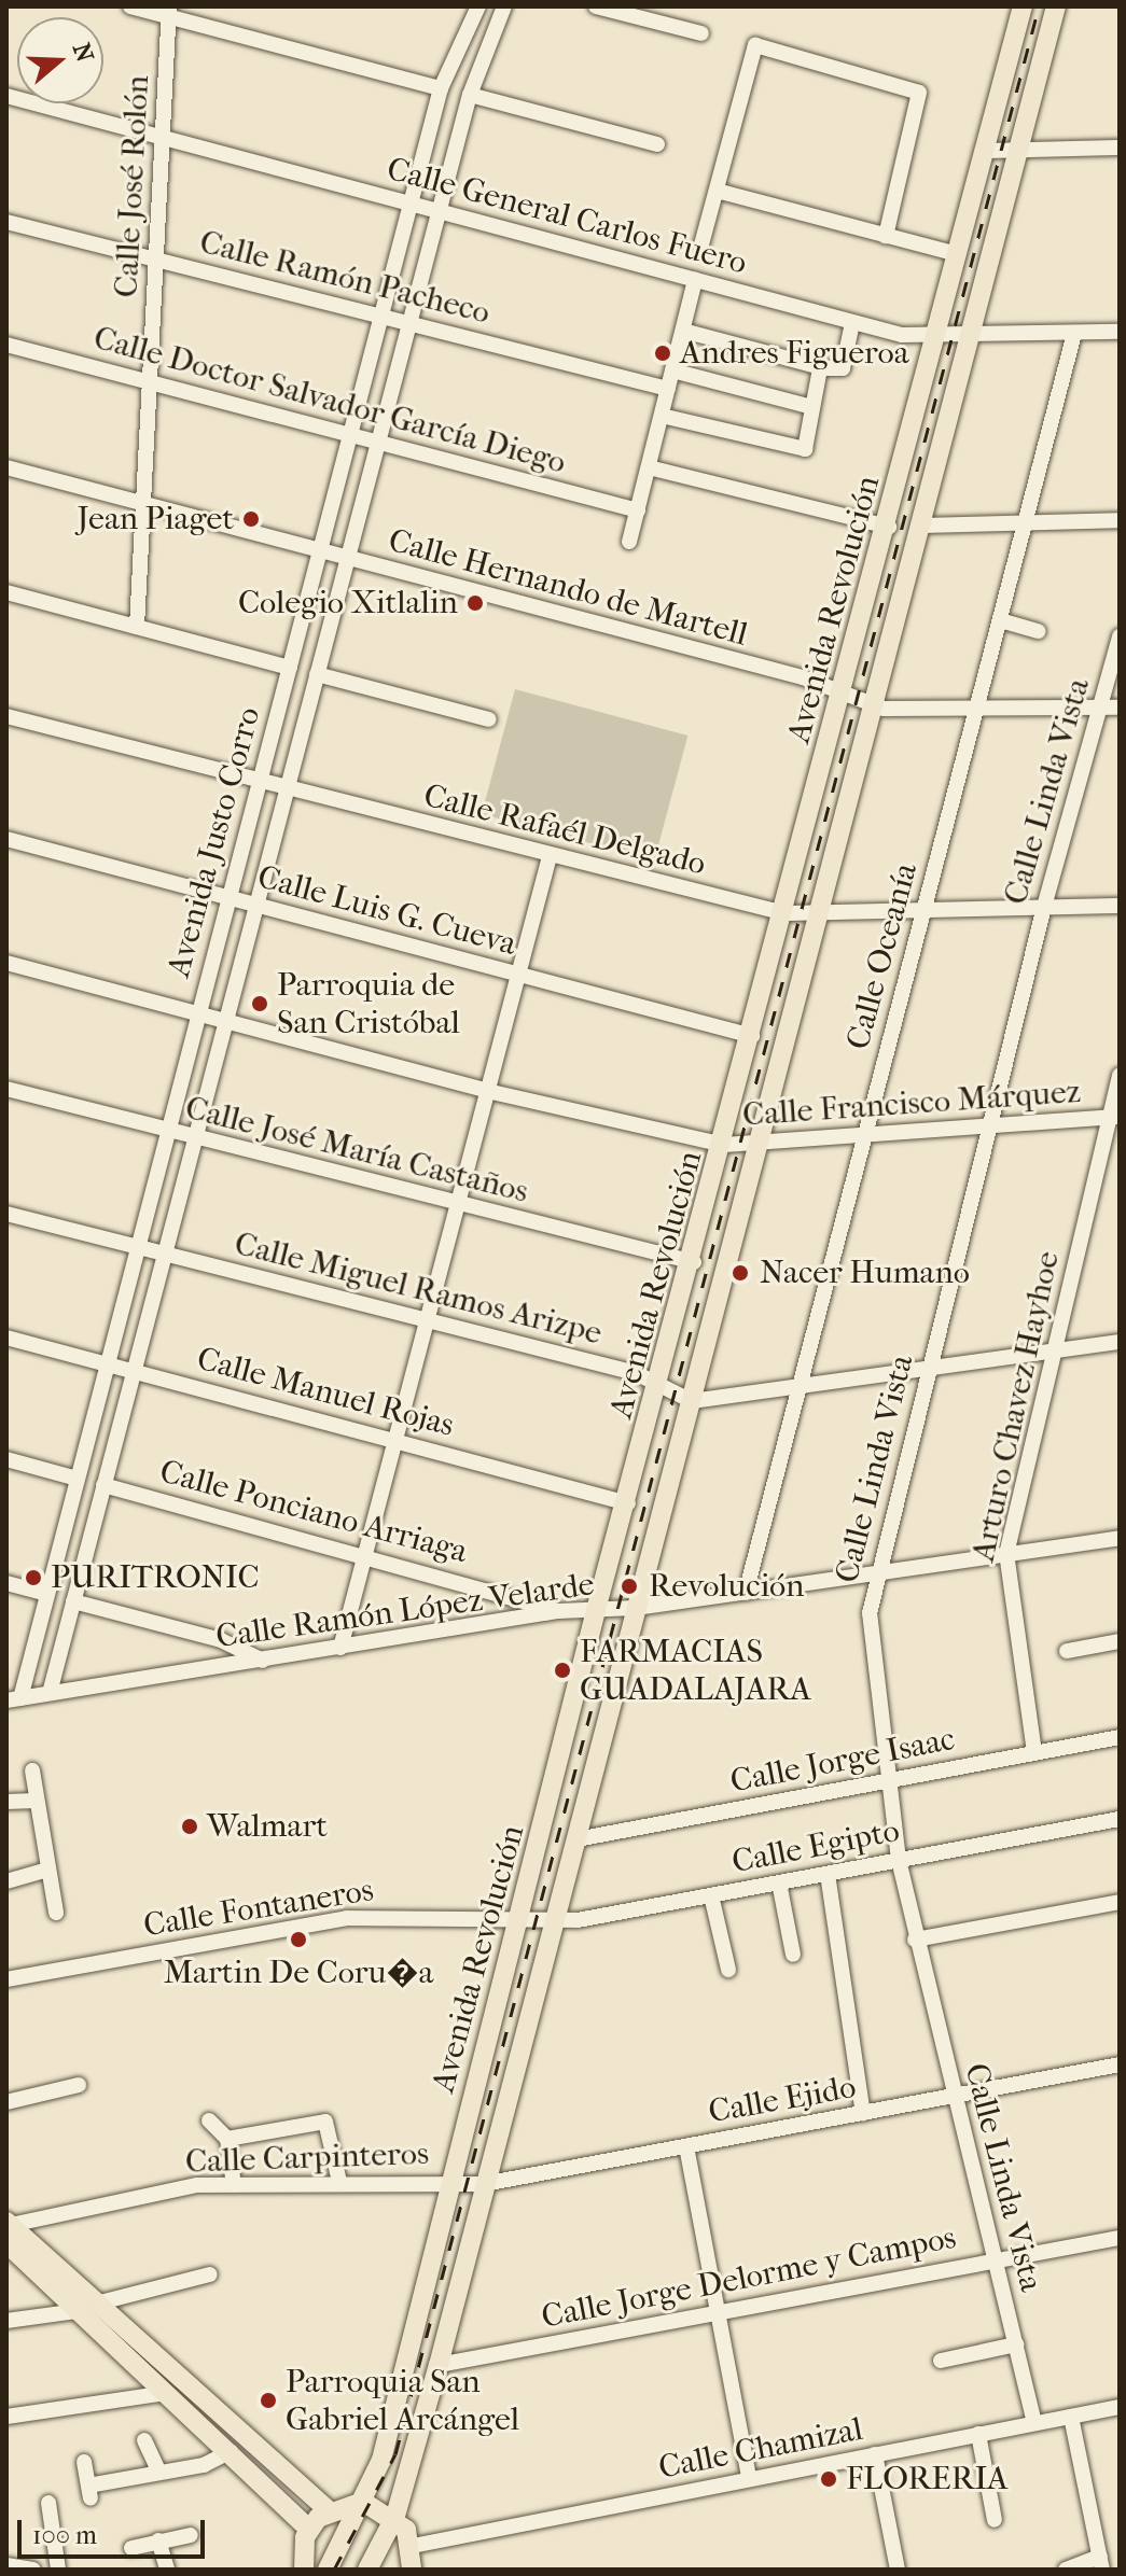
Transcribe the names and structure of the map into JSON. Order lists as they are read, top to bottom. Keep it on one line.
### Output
{"streets":{"main road":["Avenida Revolución"],"street":["Calle José Rolón","Calle General Carlos Fuero","Calle Ramón Pacheco","Calle Doctor Salvador García Diego","Calle Hernando de Martell","Calle Linda Vista","Calle Rafaél Delgado","Avenida Justo Corro","Calle Luis G. Cueva","Calle Oceanía","Calle Francisco Márquez","Calle José María Castaños","Calle Miguel Ramos Arizpe","Calle Manuel Rojas","Arturo Chavez Hayhoe","Calle Ponciano Arriaga","Calle Ramón López Velarde","Calle Jorge Isaac","Calle Egipto","Calle Fontaneros","Calle Ejido","Calle Carpinteros","Calle Jorge Delorme y Campos","Calle Chamizal"]},"crossings":[["Calle José Rolón","Calle General Carlos Fuero"],["Calle José Rolón","Calle Ramón Pacheco"],["Calle José Rolón","Calle Doctor Salvador García Diego"],["Calle José Rolón","Calle Hernando de Martell"],["Calle General Carlos Fuero","Avenida Revolución"],["Calle General Carlos Fuero","Avenida Justo Corro"],["Calle General Carlos Fuero","Calle Oceanía"],["Calle Ramón Pacheco","Avenida Justo Corro"],["Calle Doctor Salvador García Diego","Avenida Justo Corro"],["Calle Hernando de Martell","Avenida Revolución"],["Calle Hernando de Martell","Calle Linda Vista"],["Calle Hernando de Martell","Avenida Justo Corro"],["Calle Hernando de Martell","Calle Oceanía"],["Avenida Revolución","Calle Rafaél Delgado"],["Avenida Revolución","Calle Luis G. Cueva"],["Avenida Revolución","Calle Francisco Márquez"],["Avenida Revolución","Calle José María Castaños"],["Avenida Revolución","Calle Miguel Ramos Arizpe"],["Avenida Revolución","Calle Manuel Rojas"],["Avenida Revolución","Calle Ramón López Velarde"],["Avenida Revolución","Calle Jorge Isaac"],["Avenida Revolución","Calle Egipto"],["Avenida Revolución","Calle Fontaneros"],["Avenida Revolución","Calle Ejido"],["Avenida Revolución","Calle Carpinteros"],["Avenida Revolución","Calle Jorge Delorme y Campos"],["Calle Linda Vista","Calle Rafaél Delgado"],["Calle Linda Vista","Calle Francisco Márquez"],["Calle Linda Vista","Calle Ramón López Velarde"],["Calle Linda Vista","Calle Jorge Isaac"],["Calle Linda Vista","Calle Egipto"],["Calle Linda Vista","Calle Ejido"],["Calle Linda Vista","Calle Jorge Delorme y Campos"],["Calle Linda Vista","Calle Chamizal"],["Calle Rafaél Delgado","Avenida Justo Corro"],["Calle Rafaél Delgado","Calle Oceanía"],["Avenida Justo Corro","Calle Luis G. Cueva"],["Avenida Justo Corro","Calle Francisco Márquez"],["Avenida Justo Corro","Calle José María Castaños"],["Avenida Justo Corro","Calle Miguel Ramos Arizpe"],["Avenida Justo Corro","Calle Manuel Rojas"],["Avenida Justo Corro","Calle Ponciano Arriaga"],["Avenida Justo Corro","Calle Ramón López Velarde"],["Calle Oceanía","Calle Francisco Márquez"],["Calle Oceanía","Calle Ramón López Velarde"],["Calle Francisco Márquez","Arturo Chavez Hayhoe"],["Arturo Chavez Hayhoe","Calle Ramón López Velarde"],["Arturo Chavez Hayhoe","Calle Jorge Isaac"],["Calle Ponciano Arriaga","Calle Ramón López Velarde"],["Calle Egipto","Calle Fontaneros"],["Calle Ejido","Calle Carpinteros"]],"places":["Andres Figueroa","Jean Piaget","Colegio Xitlalin","Parroquia de San Cristóbal","Nacer Humano","PURITRONIC","Revolución","FARMACIAS GUADALAJARA","Walmart","Martin De Coru�a","Parroquia San Gabriel Arcángel","FLORERIA"],"scale_bar":"100 m","north":"right"}
